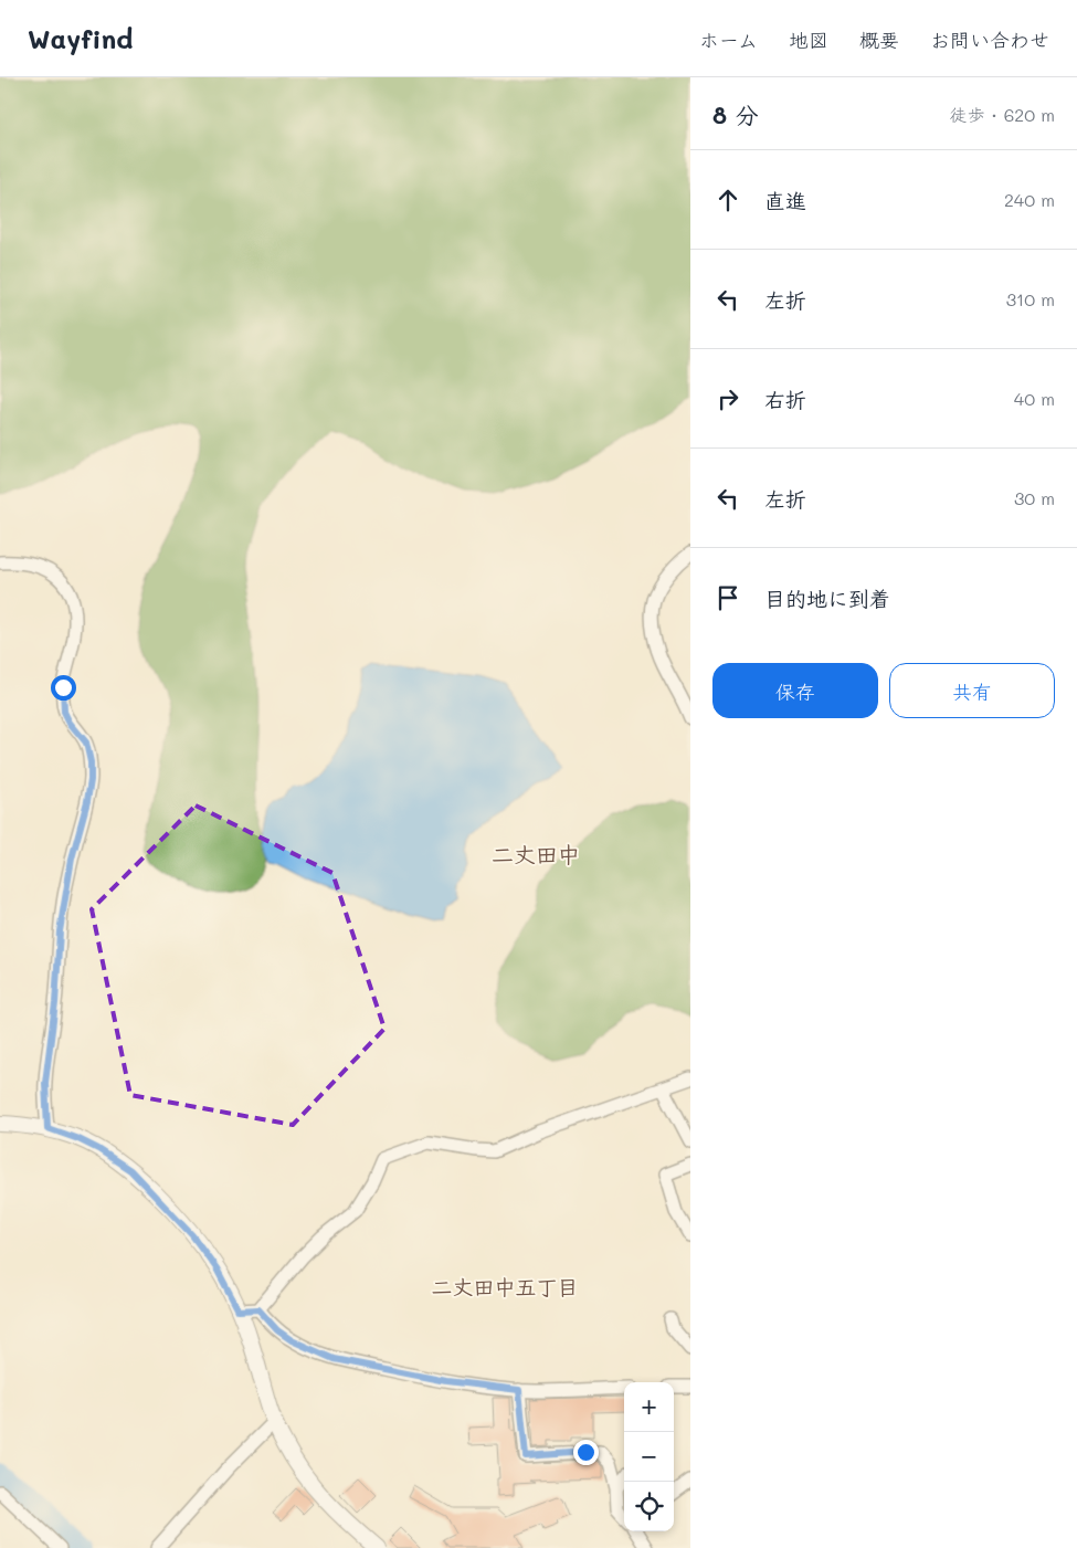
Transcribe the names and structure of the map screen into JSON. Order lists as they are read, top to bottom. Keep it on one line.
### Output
{"districts":["二丈田中","二丈田中五丁目"],"page":{"header":"Wayfind","nav":["ホーム","地図","概要","お問い合わせ"],"heading":["8 分","徒歩 · 620 m"],"list":[["直進","240 m"],["左折","310 m"],["右折","40 m"],["左折","30 m"],"目的地に到着"],"buttons":["保存","共有"],"map_buttons":["+","−"]}}
